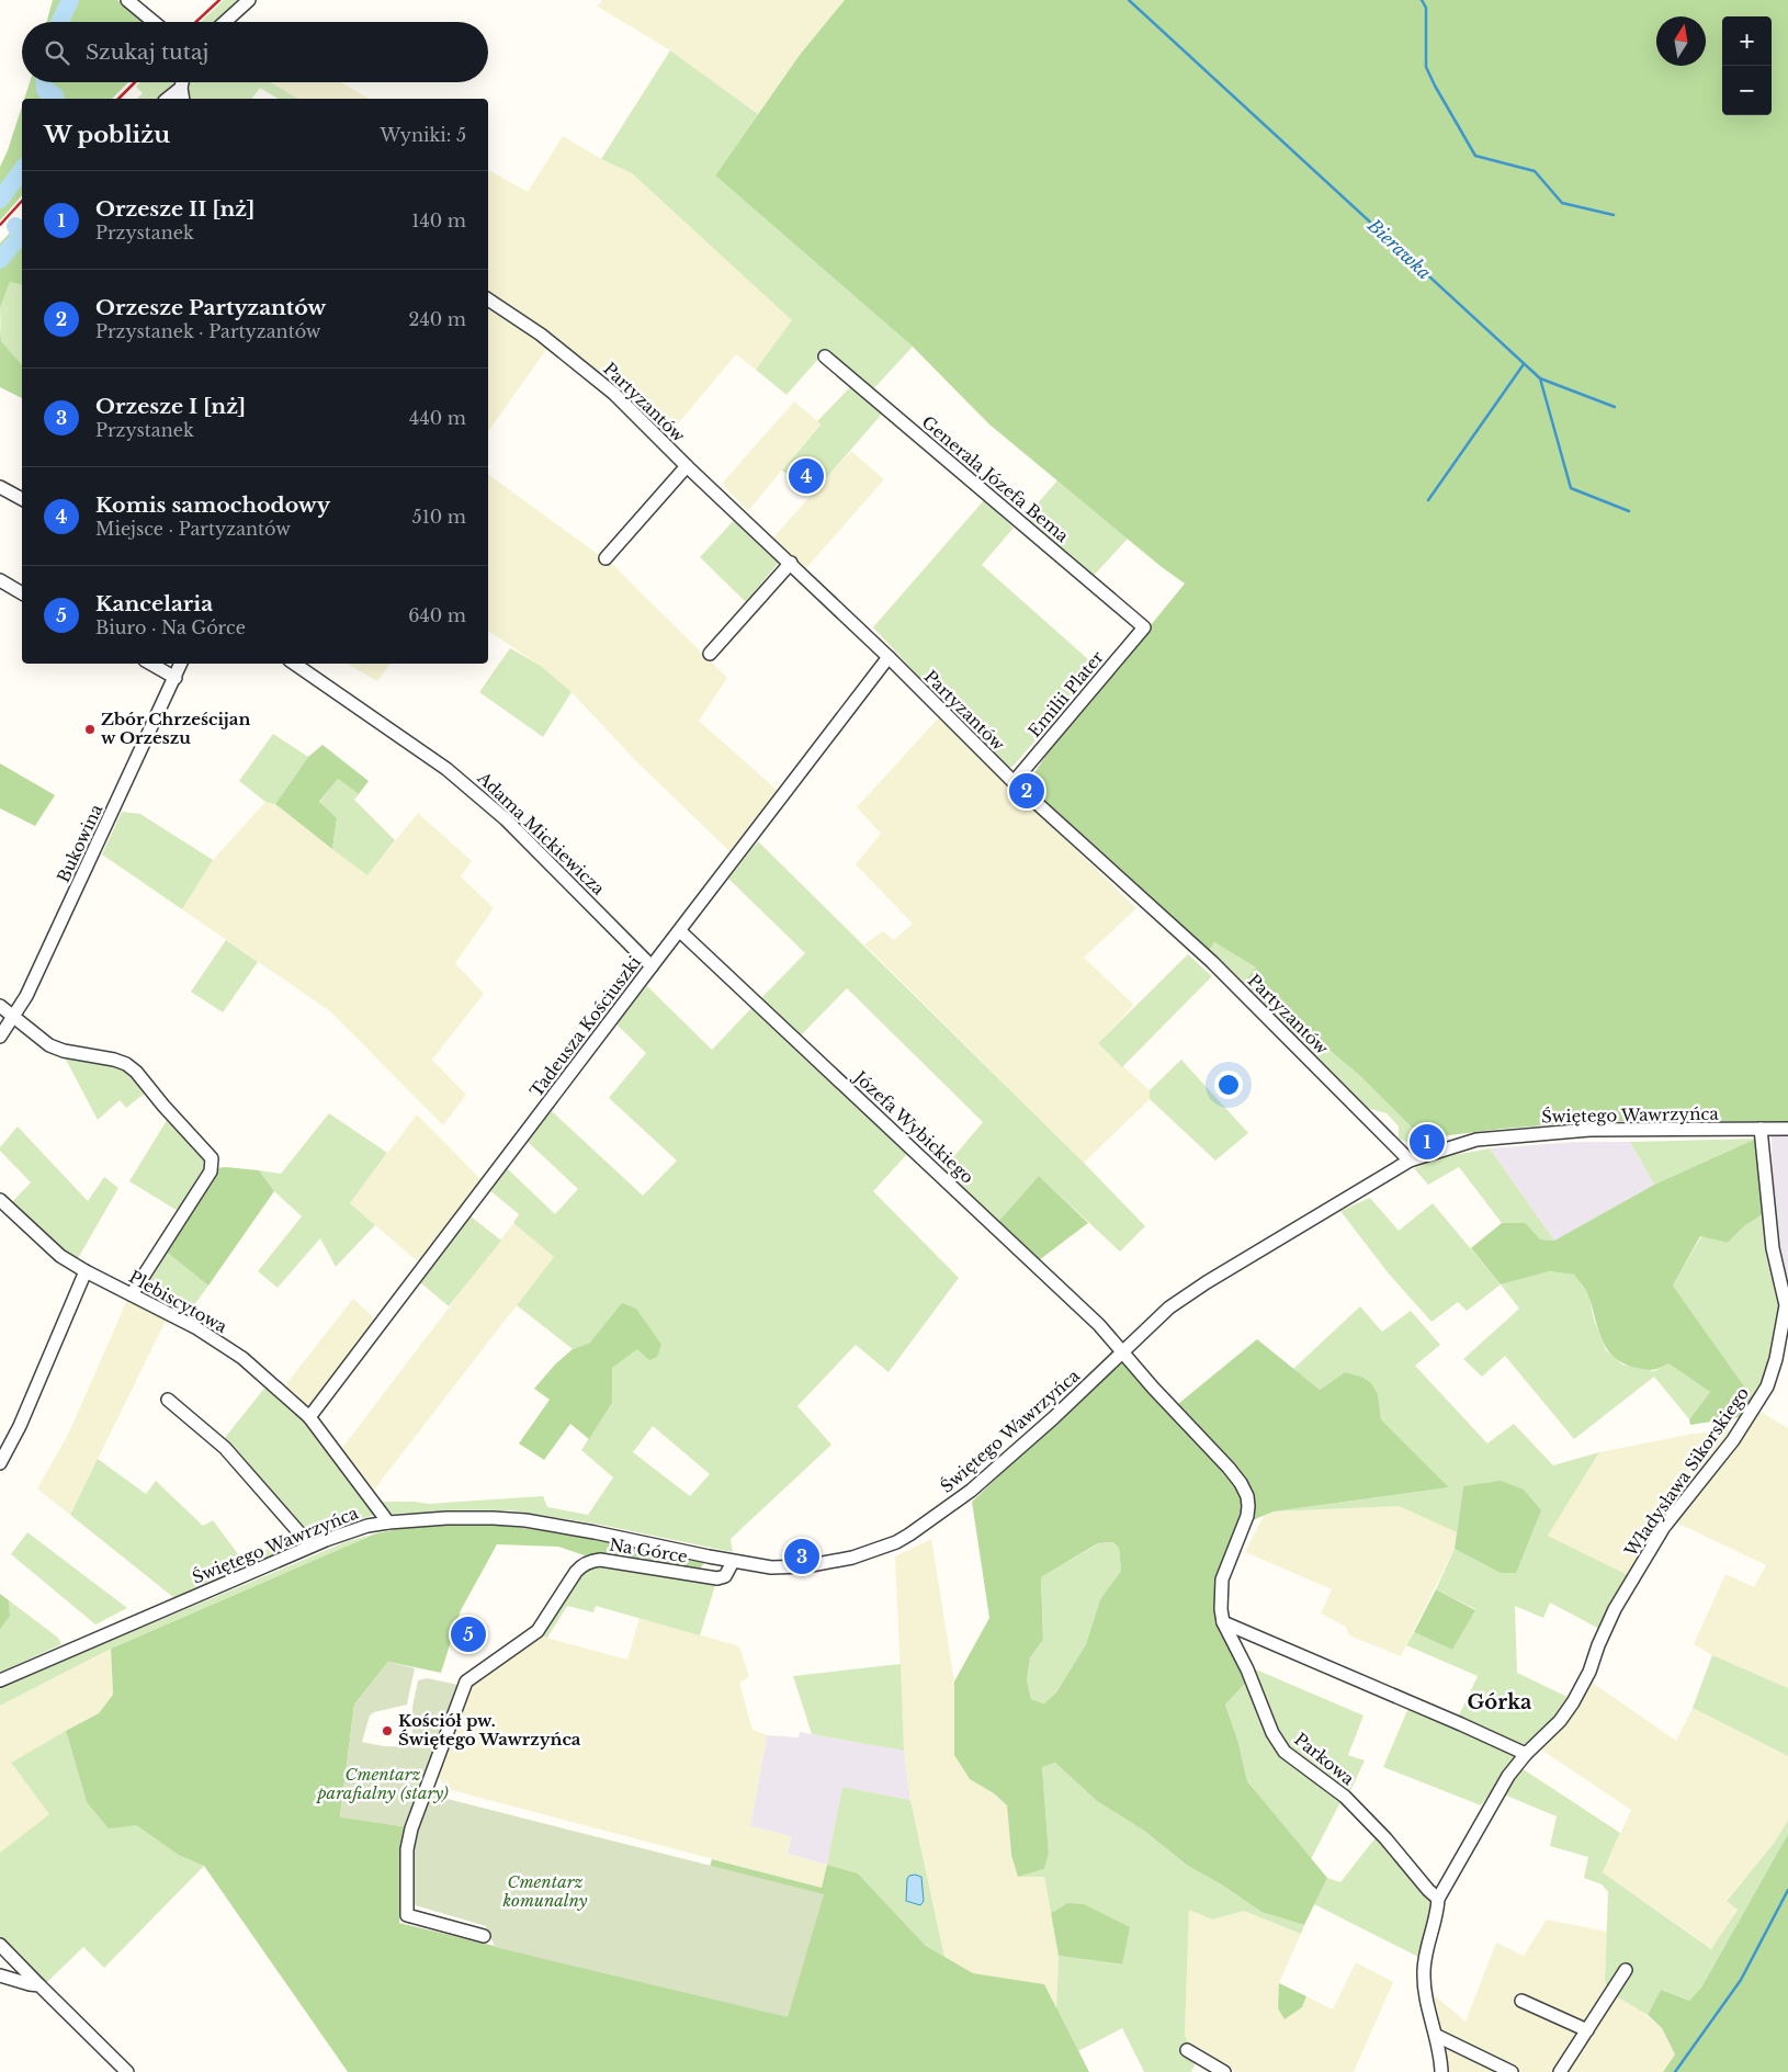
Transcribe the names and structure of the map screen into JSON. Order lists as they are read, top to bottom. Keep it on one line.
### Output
{"streets":{"street":["Partyzantów","Generała Józefa Bema","Emilii Plater","Adama Mickiewicza","Bukowina","Tadeusza Kościuszki","Świętego Wawrzyńca","Józefa Wybickiego","Plebiscytowa","Władysława Sikorskiego","Na Górce","Parkowa"]},"crossings":[["Partyzantów","Emilii Plater"],["Partyzantów","Tadeusza Kościuszki"],["Partyzantów","Świętego Wawrzyńca"],["Generała Józefa Bema","Emilii Plater"],["Adama Mickiewicza","Tadeusza Kościuszki"],["Tadeusza Kościuszki","Józefa Wybickiego"],["Tadeusza Kościuszki","Plebiscytowa"],["Świętego Wawrzyńca","Józefa Wybickiego"],["Świętego Wawrzyńca","Plebiscytowa"],["Świętego Wawrzyńca","Władysława Sikorskiego"],["Świętego Wawrzyńca","Na Górce"],["Świętego Wawrzyńca","Parkowa"],["Józefa Wybickiego","Parkowa"],["Władysława Sikorskiego","Parkowa"]],"districts":["Górka"],"water":["Bierawka"],"parks":["Cmentarz parafialny (stary)","Cmentarz komunalny"],"places":["Zbór Chrześcijan w Orzeszu","Kościół pw. Świętego Wawrzyńca"],"north":"top","page":{"map_buttons":["+","−"],"search":"Szukaj tutaj","heading":["W pobliżu","Wyniki: 5"],"list":[{"mark":"1","name":"Orzesze II [nż]","note":"Przystanek","value":"140 m"},{"mark":"2","name":"Orzesze Partyzantów","note":"Przystanek · Partyzantów","value":"240 m"},{"mark":"3","name":"Orzesze I [nż]","note":"Przystanek","value":"440 m"},{"mark":"4","name":"Komis samochodowy","note":"Miejsce · Partyzantów","value":"510 m"},{"mark":"5","name":"Kancelaria","note":"Biuro · Na Górce","value":"640 m"}],"pins":["4","2","1","3","5"]}}
